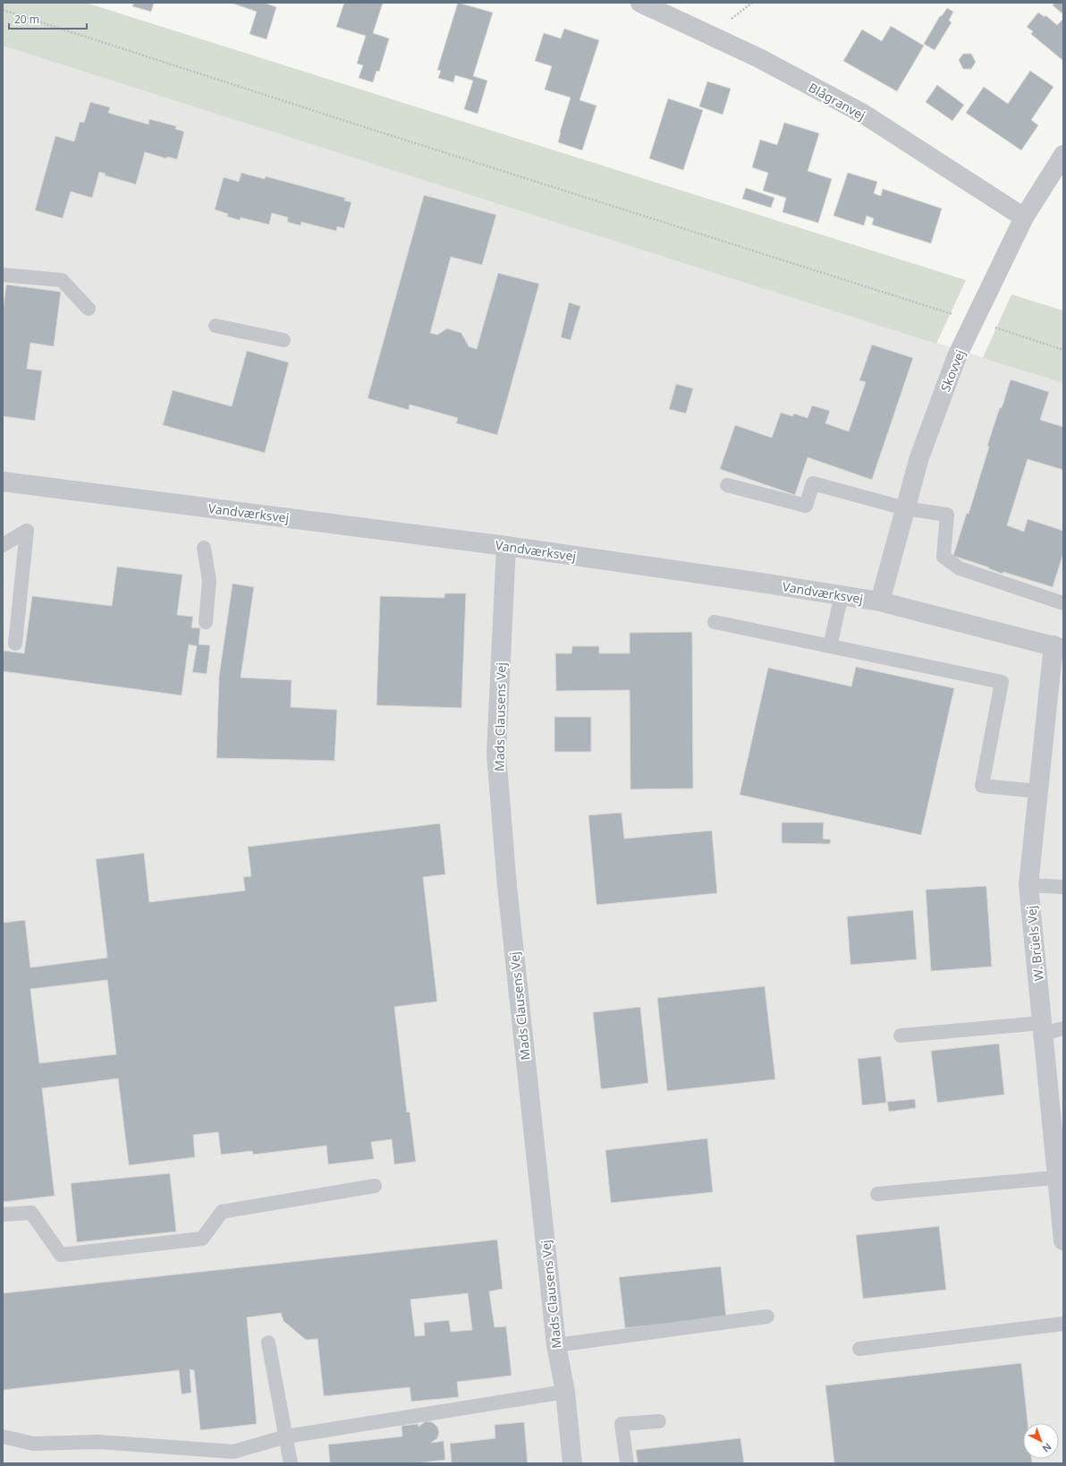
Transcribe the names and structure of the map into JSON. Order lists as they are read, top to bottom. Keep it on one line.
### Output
{"streets":{"street":["Blågranvej","Skovvej","Vandværksvej","Mads Clausens Vej","W. Brüels Vej"]},"crossings":[["Blågranvej","Skovvej"],["Skovvej","Vandværksvej"],["Vandværksvej","Mads Clausens Vej"],["Vandværksvej","W. Brüels Vej"]],"scale_bar":"20 m","north":"bottom right"}
